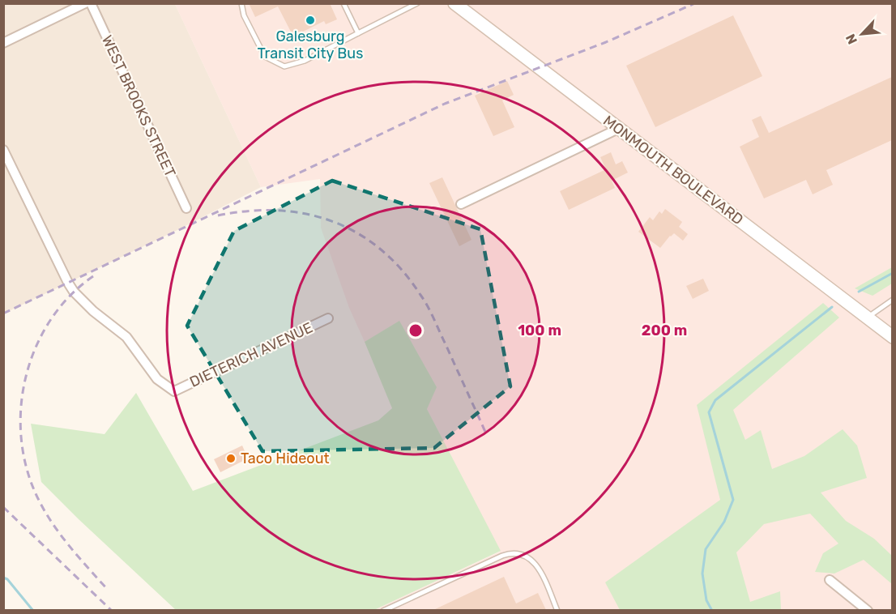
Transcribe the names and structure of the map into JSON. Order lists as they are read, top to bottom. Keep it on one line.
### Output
{"streets":{"street":["WEST BROOKS STREET","MONMOUTH BOULEVARD","DIETERICH AVENUE"]},"places":["Galesburg Transit City Bus","Taco Hideout"],"north":"bottom left","rings":["100 m","200 m"]}
